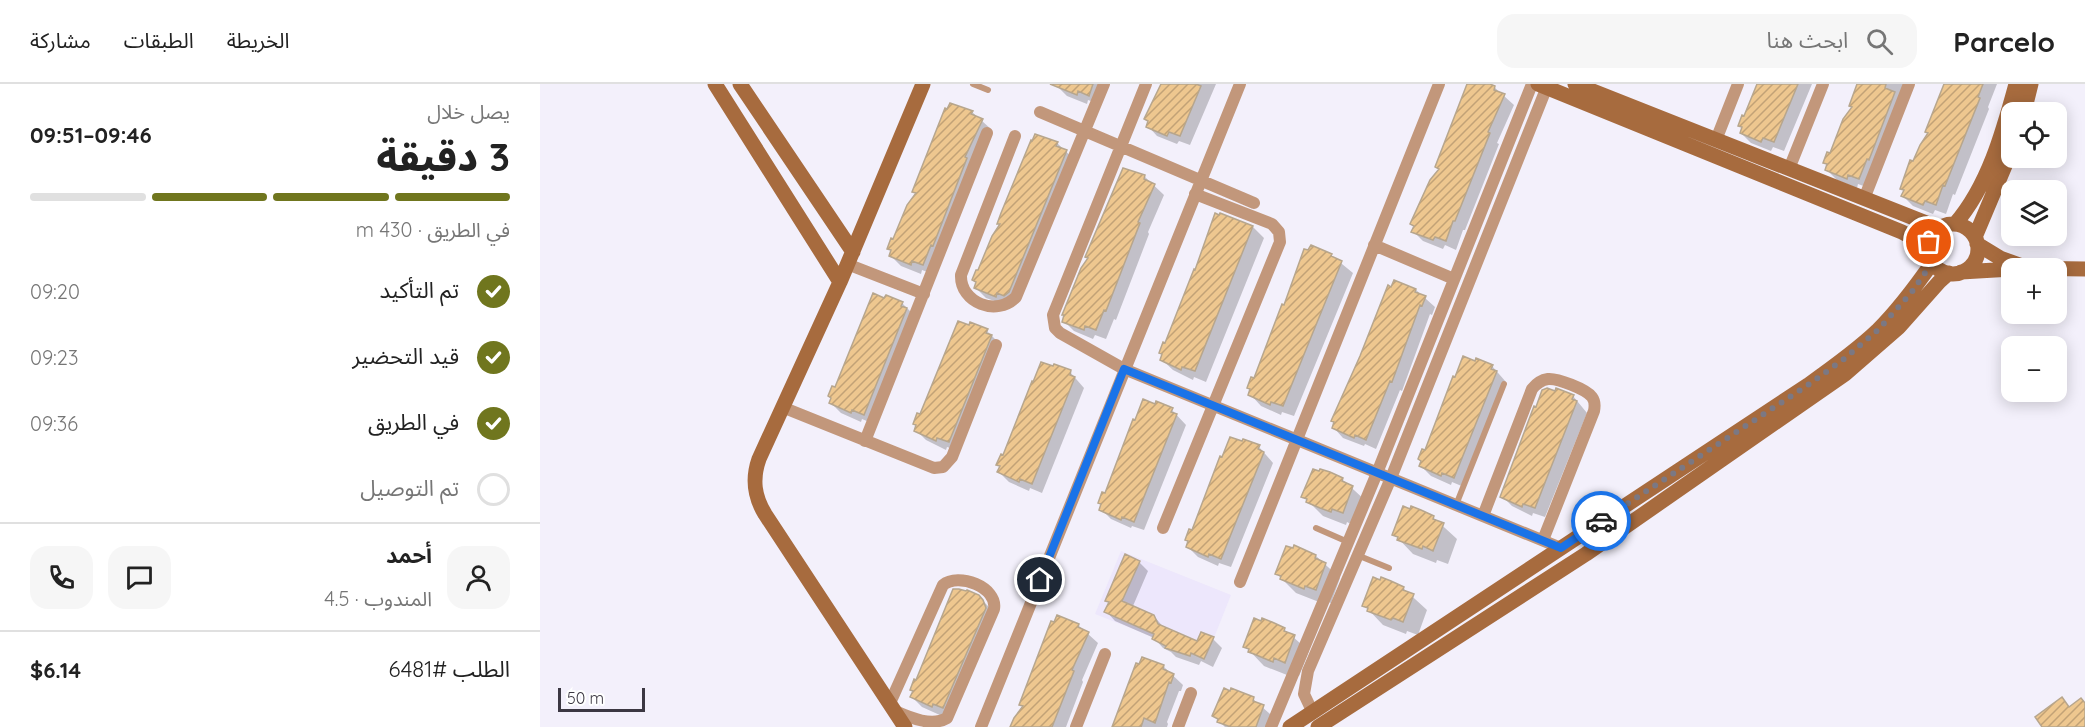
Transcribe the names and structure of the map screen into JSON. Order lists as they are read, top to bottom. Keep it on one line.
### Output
{"scale_bar":"50 m","page":{"header":"Parcelo","search":"ابحث هنا","nav":["الخريطة","الطبقات","مشاركة"],"heading":["3 دقيقة","يصل خلال","09:46–09:51"],"panel":["أحمد","المندوب · 4.5","الطلب #6481","$6.14"],"map_buttons":["+","−"],"bar":"في الطريق · 430 m","list":[["تم التأكيد","09:20"],["قيد التحضير","09:23"],["في الطريق","09:36"],"تم التوصيل"],"scale":"50 m"}}
